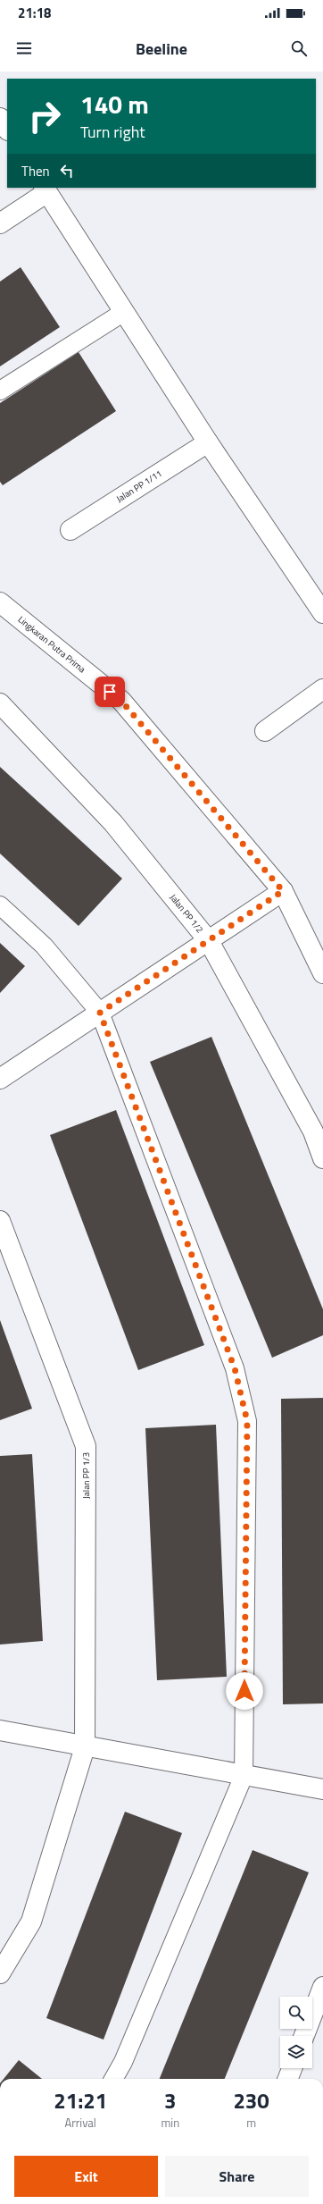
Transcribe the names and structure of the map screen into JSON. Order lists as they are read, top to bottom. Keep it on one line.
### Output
{"streets":{"street":["Jalan PP 1/11","Lingkaran Putra Prima","Jalan PP 1/2","Jalan PP 1/3"]},"page":{"status":"21:18","header":"Beeline","turn":["140 m","Turn right"],"then":"Then","eta":["21:21","Arrival","3","min","230","m"],"buttons":["Exit","Share"]}}
